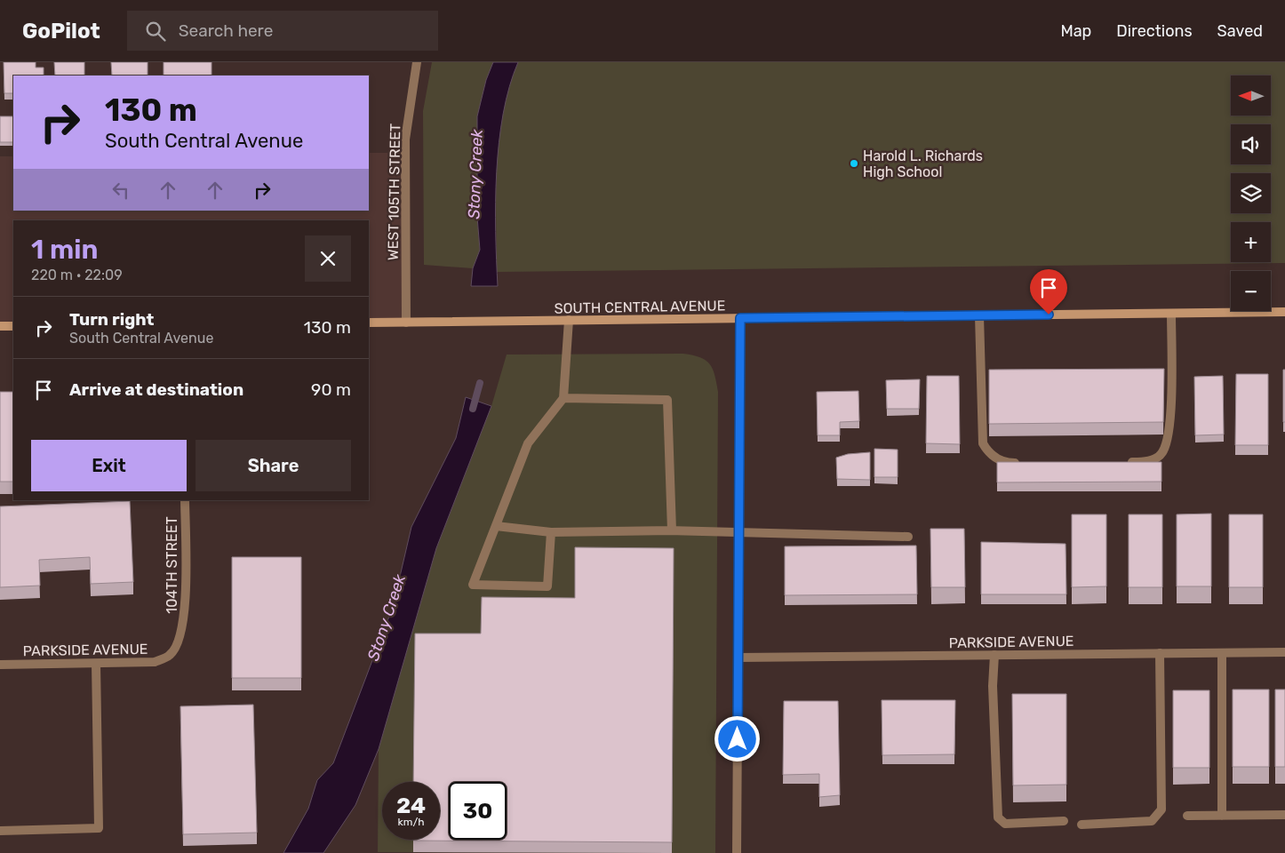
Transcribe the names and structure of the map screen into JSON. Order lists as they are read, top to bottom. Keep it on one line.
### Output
{"streets":{"street":["WEST 105TH STREET","SOUTH CENTRAL AVENUE","104TH STREET","PARKSIDE AVENUE"]},"crossings":[["WEST 105TH STREET","SOUTH CENTRAL AVENUE"],["104TH STREET","PARKSIDE AVENUE"]],"water":["Stony Creek"],"places":["Harold L. Richards High School"],"north":"left","page":{"header":"GoPilot","search":"Search here","nav":["Map","Directions","Saved"],"map_buttons":["+","−"],"turn":["130 m","South Central Avenue"],"heading":["1 min","220 m · 22:09"],"list":[{"name":"Turn right","note":"South Central Avenue","value":"130 m"},{"name":"Arrive at destination","value":"90 m"}],"buttons":["Exit","Share"],"speed":"24 km/h","limit":"30"}}
